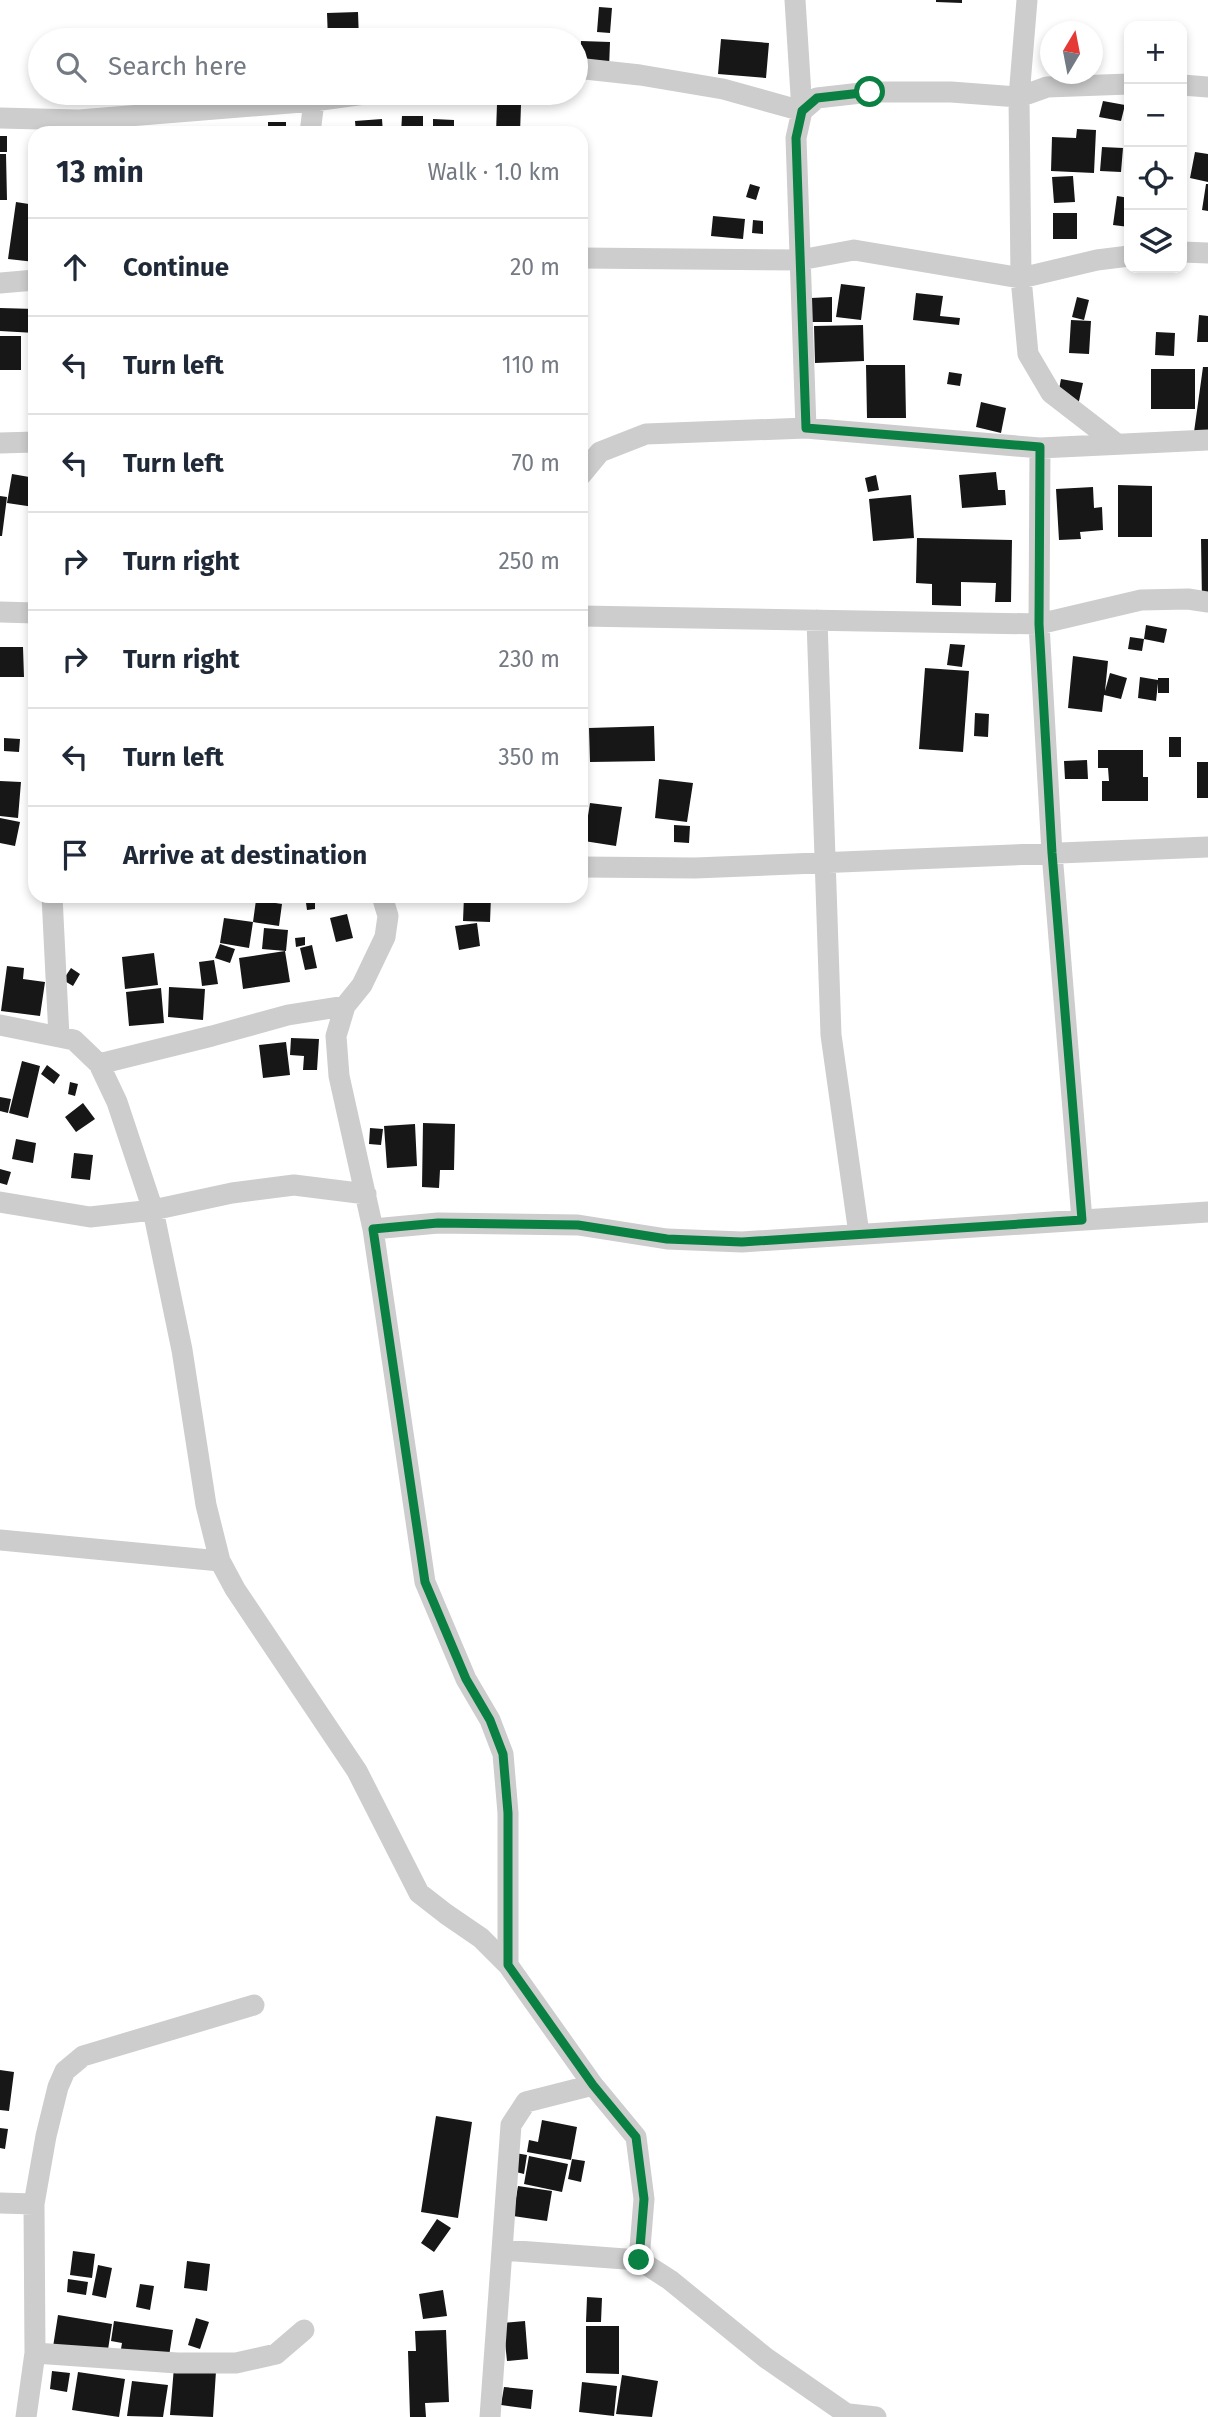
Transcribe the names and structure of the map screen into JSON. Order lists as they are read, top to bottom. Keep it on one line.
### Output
{"north":"top","page":{"map_buttons":["+","−"],"search":"Search here","heading":["13 min","Walk · 1.0 km"],"list":[["Continue","20 m"],["Turn left","110 m"],["Turn left","70 m"],["Turn right","250 m"],["Turn right","230 m"],["Turn left","350 m"],"Arrive at destination"]}}
